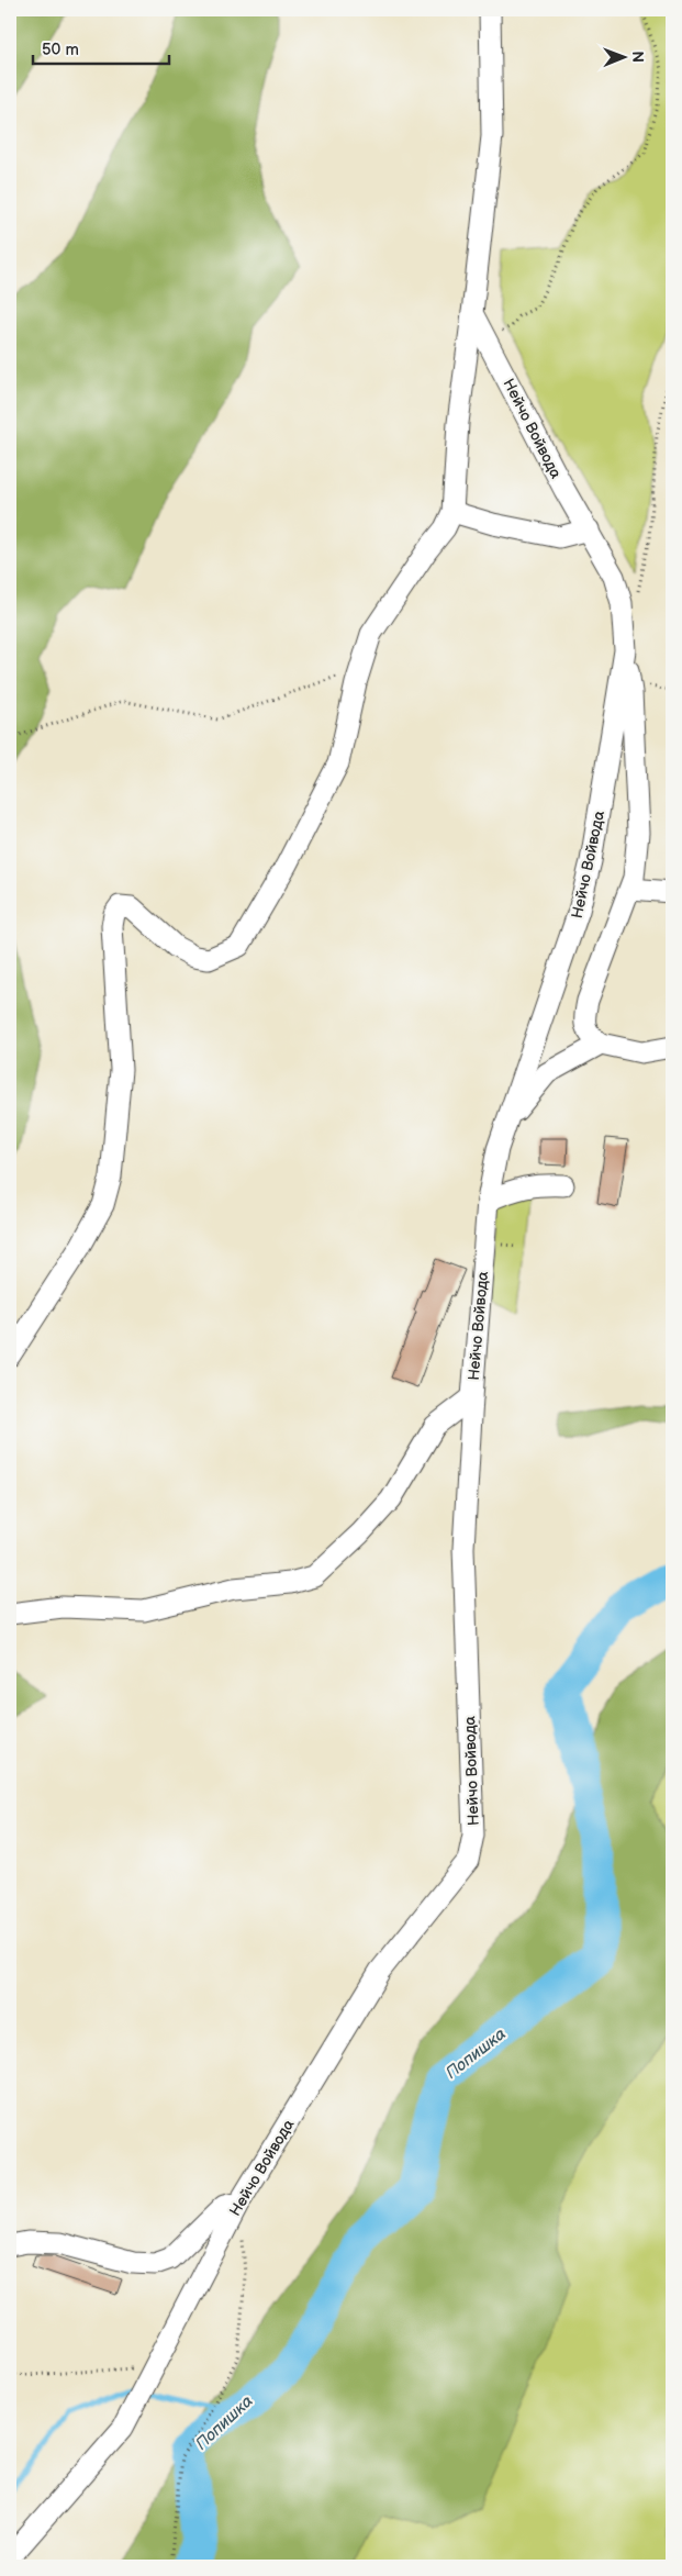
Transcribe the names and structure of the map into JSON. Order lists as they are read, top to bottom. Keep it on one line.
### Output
{"streets":{"street":["Нейчо Войвода"]},"water":["Попишка"],"scale_bar":"50 m","north":"right"}
